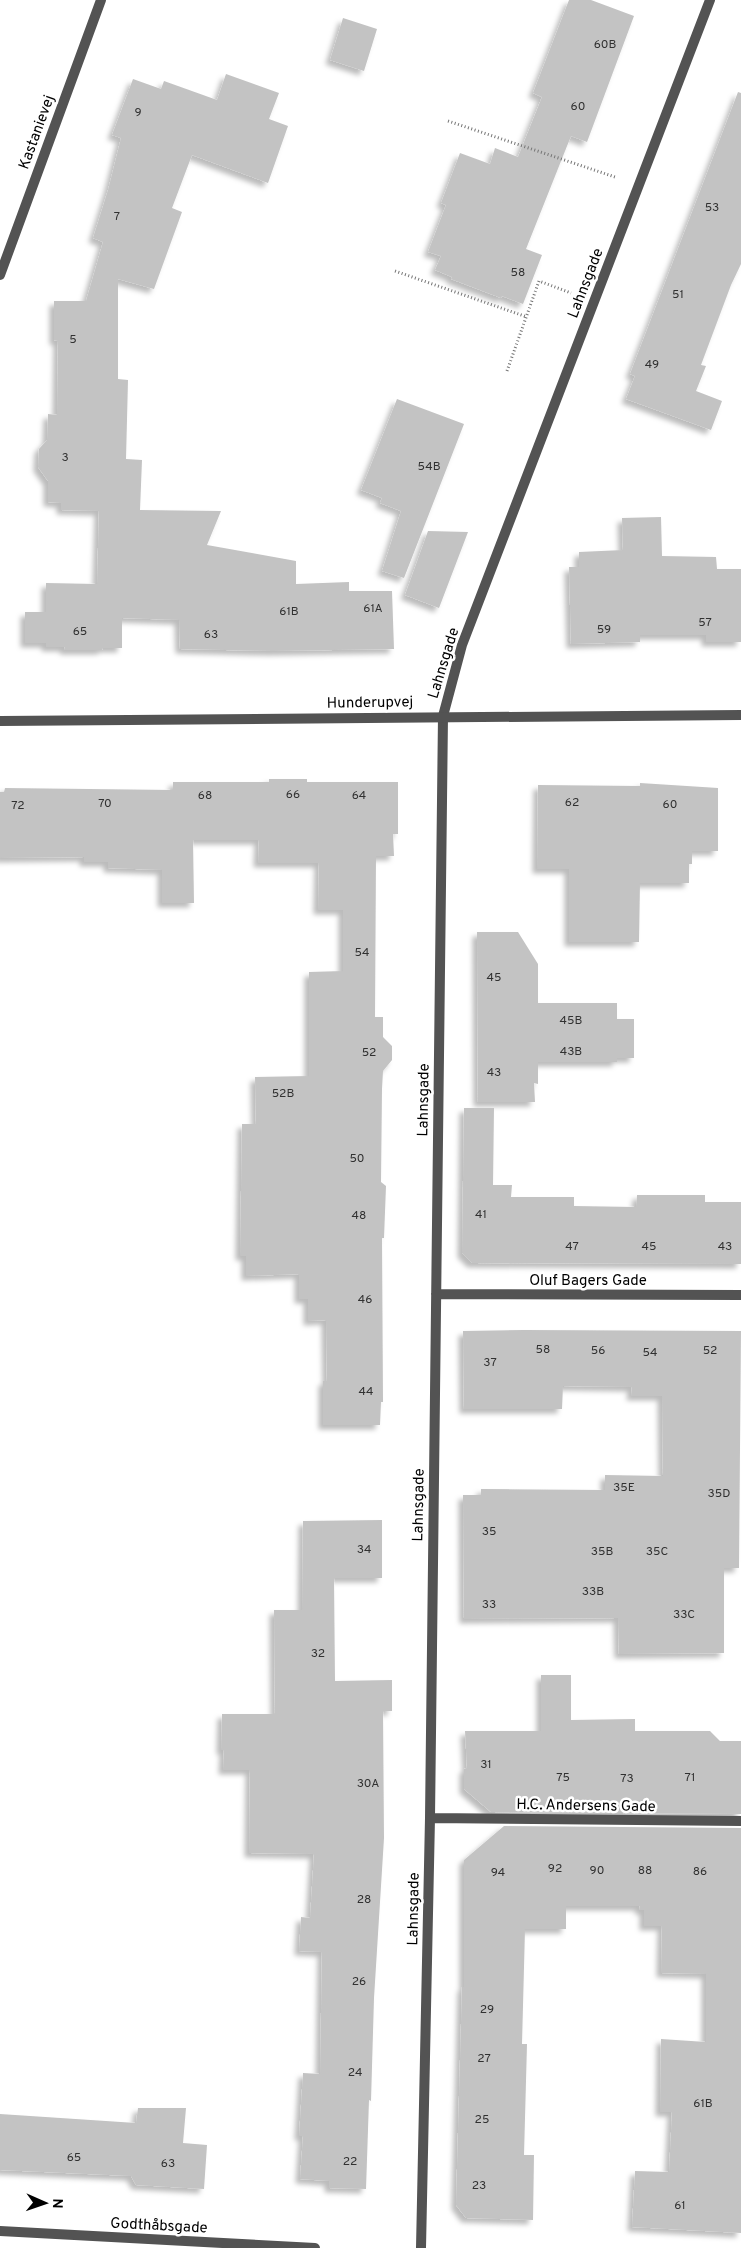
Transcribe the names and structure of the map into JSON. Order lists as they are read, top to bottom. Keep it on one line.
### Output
{"streets":{"street":["Kastanievej","Lahnsgade","Hunderupvej","Oluf Bagers Gade","H.C. Andersens Gade","Godthåbsgade"]},"crossings":[["Lahnsgade","Hunderupvej"],["Lahnsgade","Oluf Bagers Gade"],["Lahnsgade","H.C. Andersens Gade"]],"house_numbers":["60B","60","9","53","7","58","51","5","49","3","54B","61A","61B","57","59","65","63","66","68","64","62","70","60","72","54","45","45B","43B","52","43","52B","50","41","48","47","45","43","46","58","56","52","54","37","44","35E","35D","35","34","35B","35C","33B","33","33C","32","31","75","71","73","30A","92","90","88","86","94","28","26","29","27","24","61B","25","65","22","63","23","61"],"north":"right"}
